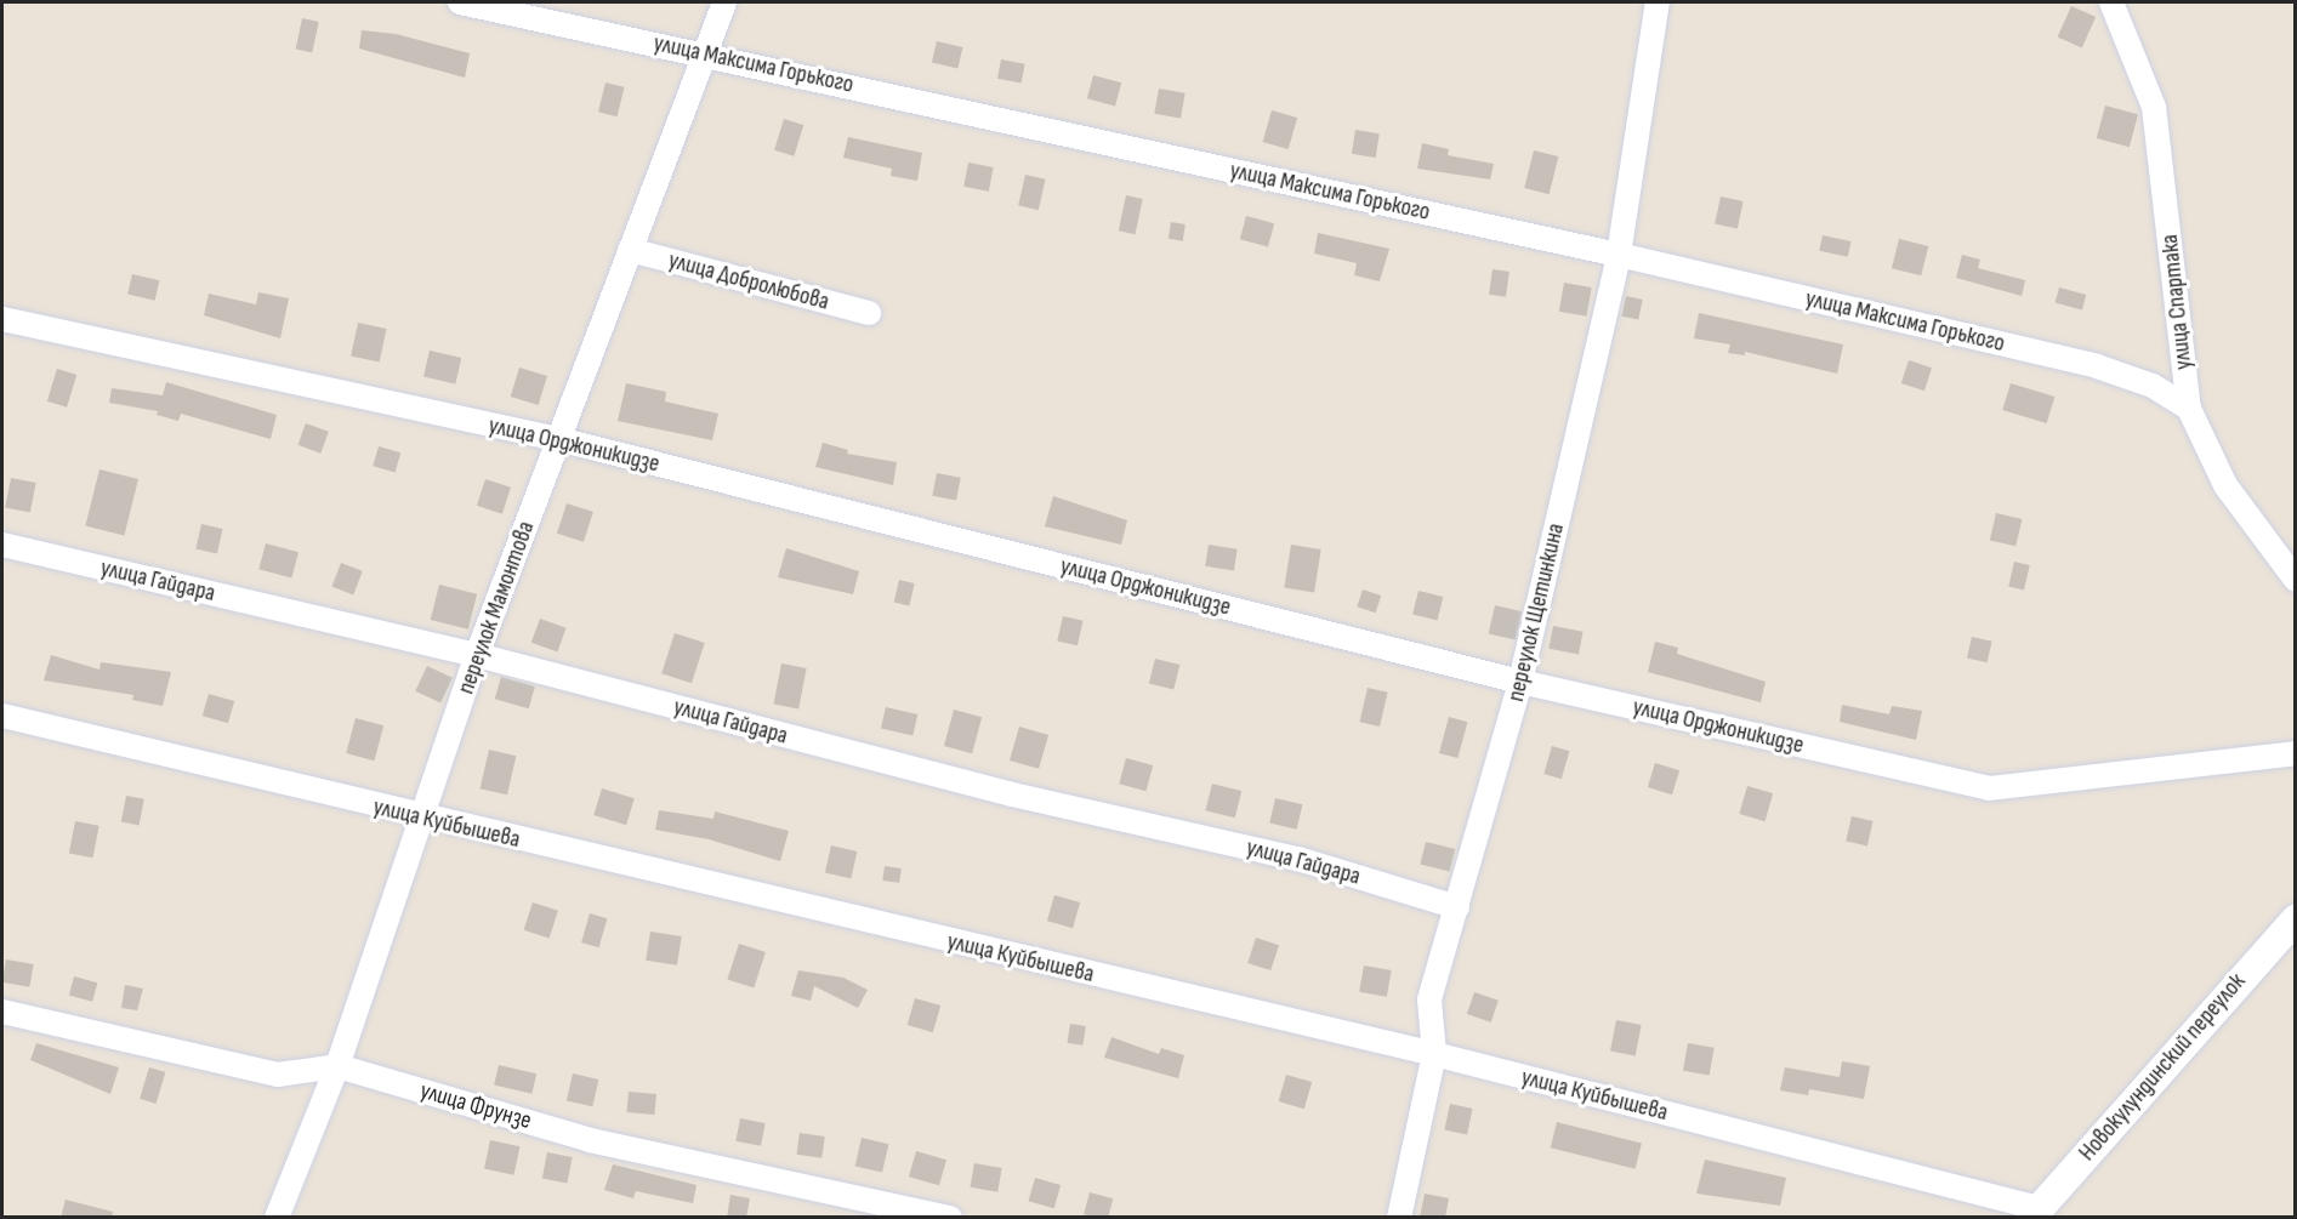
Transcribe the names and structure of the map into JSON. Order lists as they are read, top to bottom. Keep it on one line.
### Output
{"streets":{"street":["улица Максима Горького","улица Добролюбова","улица Спартака","улица Орджоникидзе","улица Гайдара","переулок Мамонтова","переулок Щетинкина","улица Куйбышева","Новокулундинский переулок","улица Фрунзе"]},"crossings":[["улица Максима Горького","улица Спартака"],["улица Максима Горького","переулок Мамонтова"],["улица Максима Горького","переулок Щетинкина"],["улица Добролюбова","переулок Мамонтова"],["улица Орджоникидзе","переулок Мамонтова"],["улица Орджоникидзе","переулок Щетинкина"],["улица Гайдара","переулок Мамонтова"],["улица Гайдара","переулок Щетинкина"],["переулок Мамонтова","улица Куйбышева"],["переулок Мамонтова","улица Фрунзе"],["переулок Щетинкина","улица Куйбышева"],["улица Куйбышева","Новокулундинский переулок"]]}
